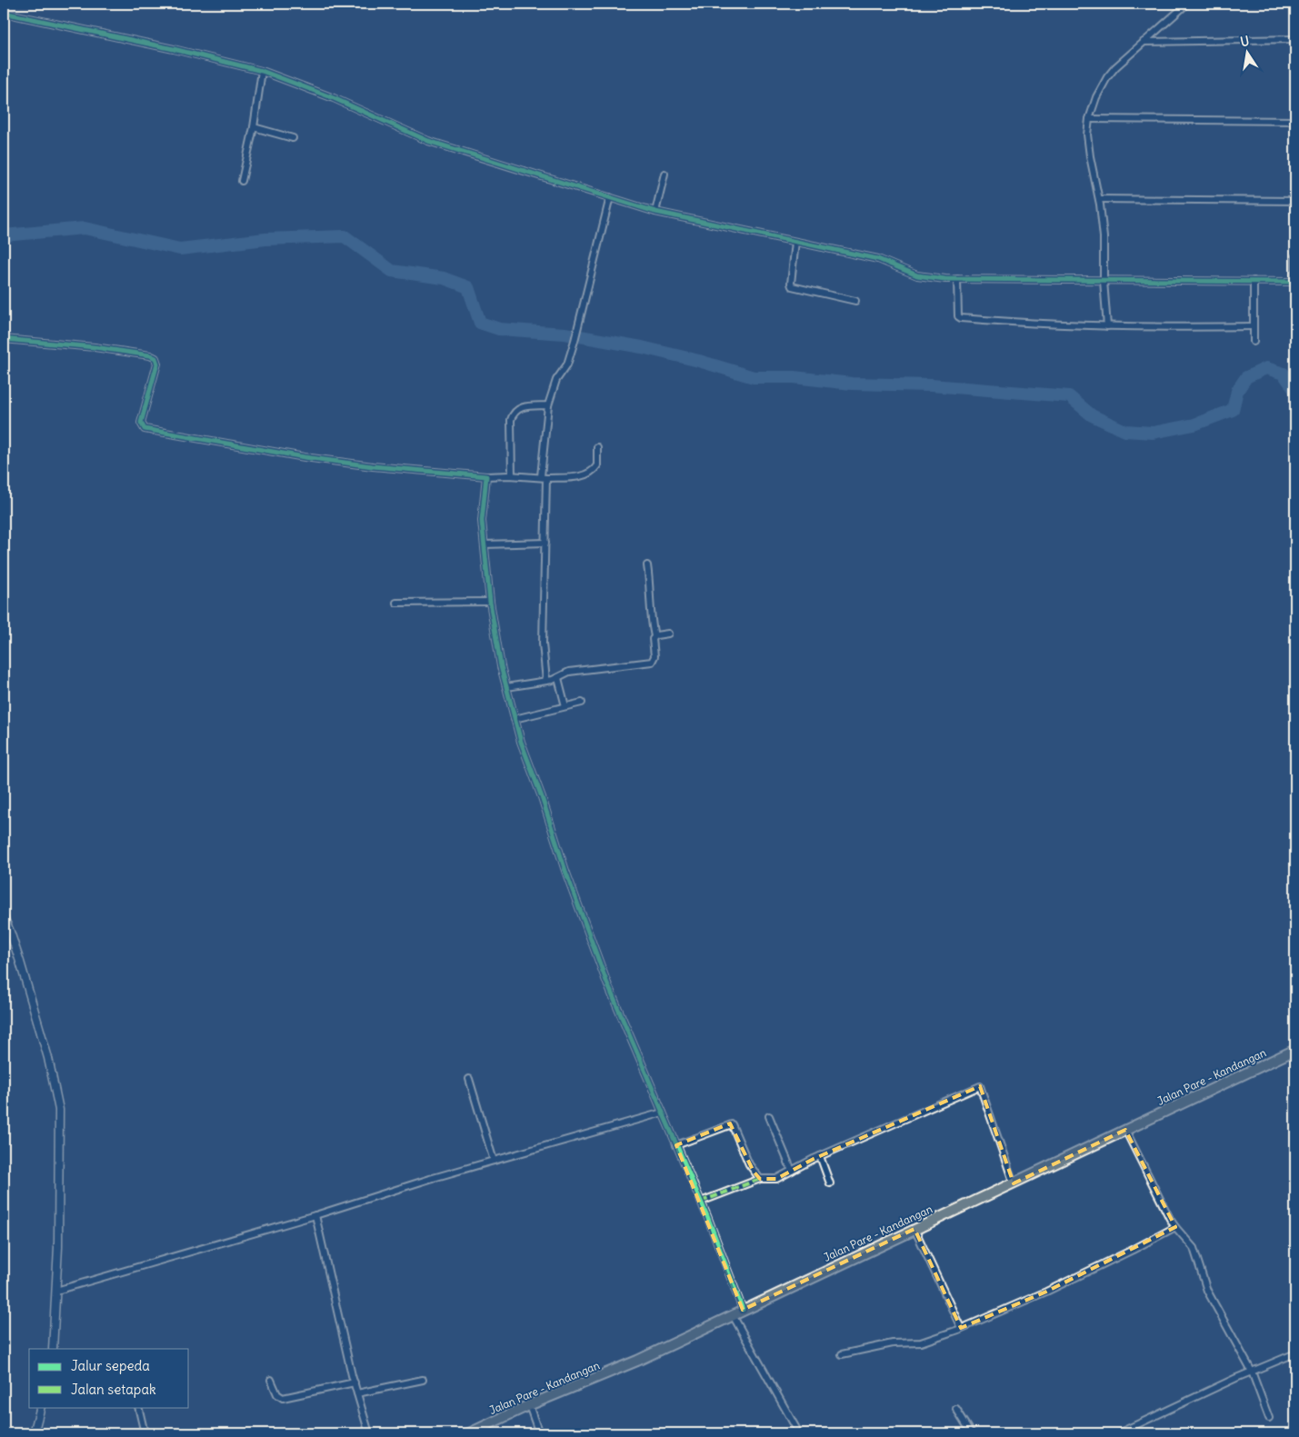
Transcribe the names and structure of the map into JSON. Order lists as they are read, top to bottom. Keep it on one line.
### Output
{"streets":{"main road":["Jalan Pare - Kandangan"]},"legend":["Jalur sepeda","Jalan setapak"],"north":"top"}
